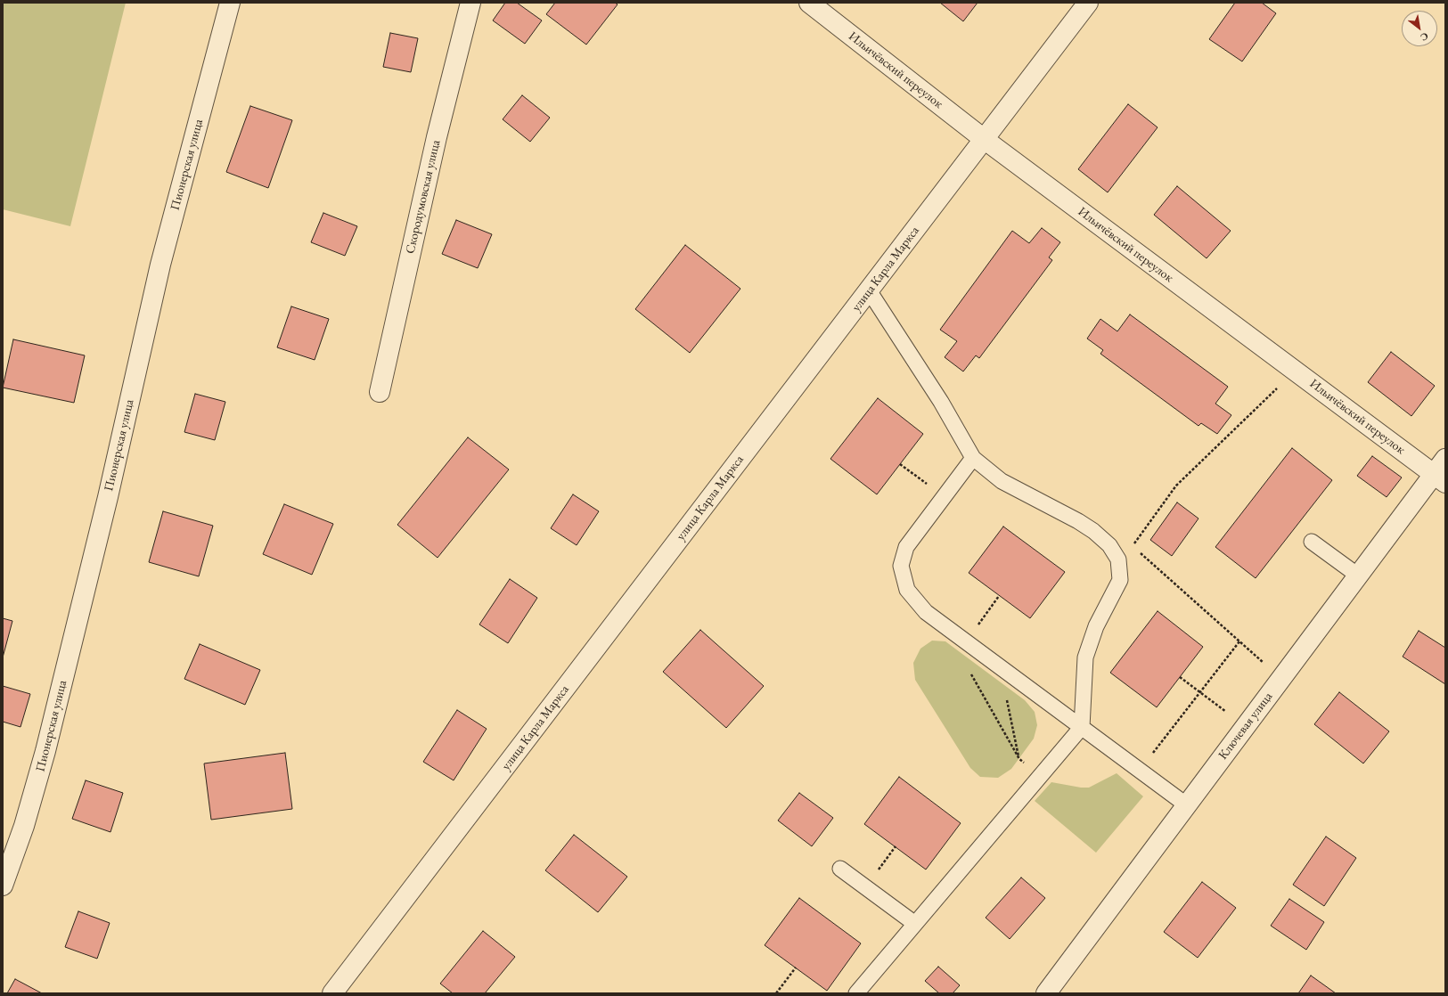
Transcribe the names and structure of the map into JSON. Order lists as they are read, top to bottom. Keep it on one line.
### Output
{"streets":{"street":["Ильичёвский переулок","Пионерская улица","Скородумовская улица","улица Карла Маркса","Ключевая улица"]},"crossings":[["Ильичёвский переулок","улица Карла Маркса"],["Ильичёвский переулок","Ключевая улица"]],"north":"bottom right"}
